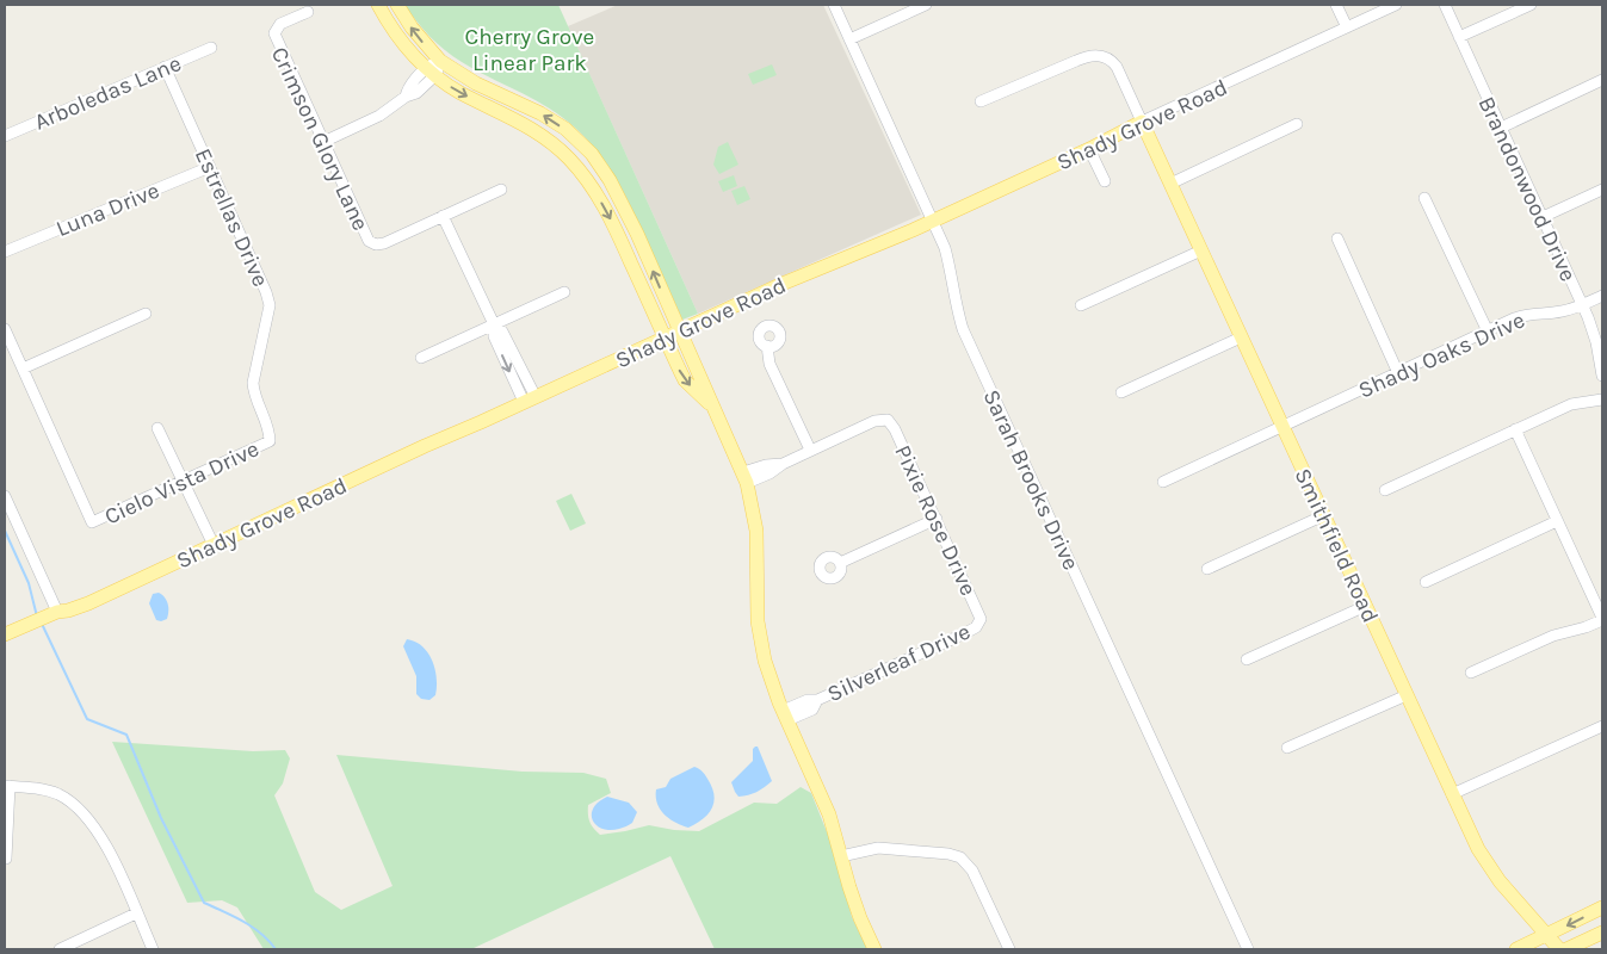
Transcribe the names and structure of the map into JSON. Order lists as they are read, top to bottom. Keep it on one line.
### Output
{"streets":{"main road":["Shady Grove Road","Smithfield Road"],"street":["Arboledas Lane","Crimson Glory Lane","Brandonwood Drive","Luna Drive","Estrellas Drive","Shady Oaks Drive","Sarah Brooks Drive","Cielo Vista Drive","Pixie Rose Drive","Silverleaf Drive"]},"crossings":[["Arboledas Lane","Estrellas Drive"],["Shady Grove Road","Sarah Brooks Drive"],["Shady Grove Road","Smithfield Road"],["Brandonwood Drive","Shady Oaks Drive"],["Luna Drive","Estrellas Drive"],["Estrellas Drive","Cielo Vista Drive"],["Shady Oaks Drive","Smithfield Road"],["Pixie Rose Drive","Silverleaf Drive"]],"parks":["Cherry Grove Linear Park"]}
